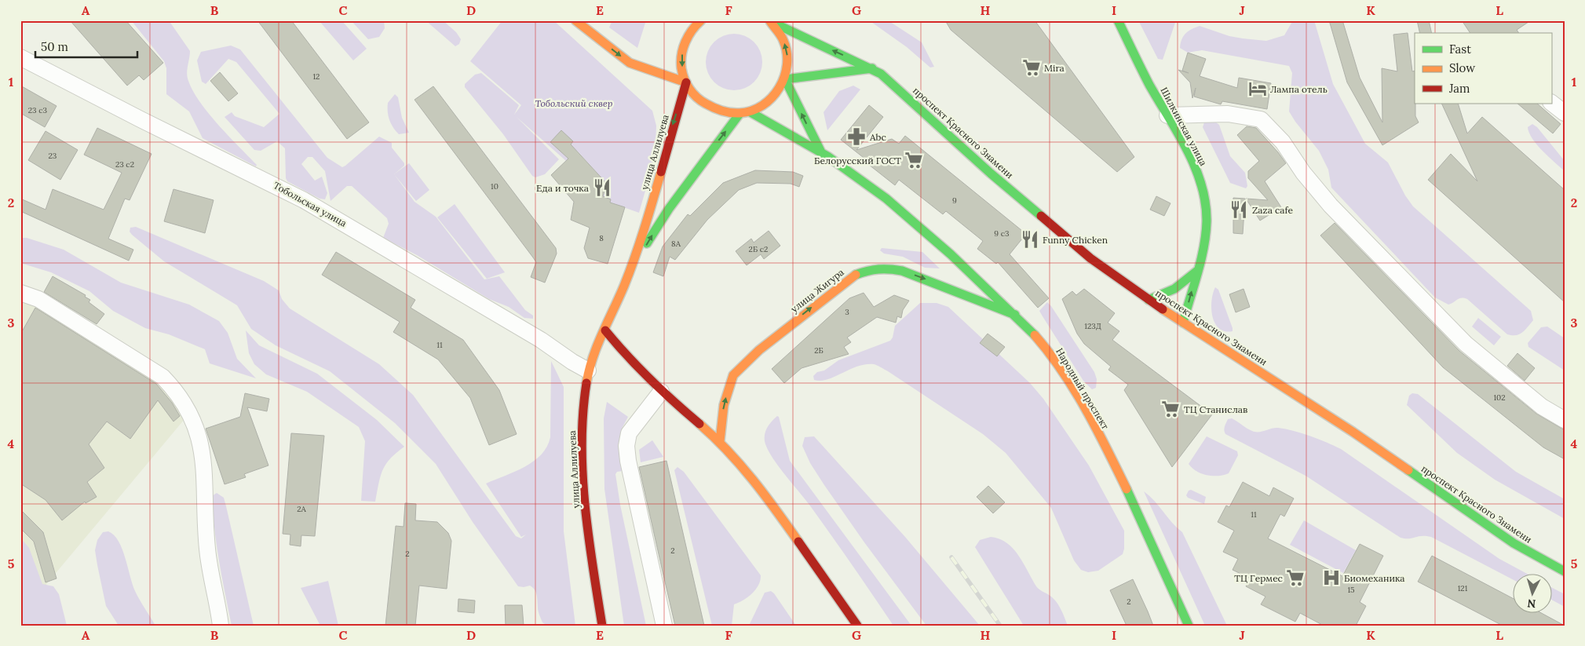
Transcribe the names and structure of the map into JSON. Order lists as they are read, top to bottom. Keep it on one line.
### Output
{"streets":{"main road":["Шилкинская улица","проспект Красного Знамени","улица Аллилуева","улица Жигура","Народный проспект"],"street":["Тобольская улица"]},"crossings":[["Шилкинская улица","проспект Красного Знамени"],["улица Аллилуева","Тобольская улица"],["улица Жигура","Народный проспект"]],"one_way":["улица Жигура"],"parks":["Тобольский сквер"],"places":{"supermarket":["Mira","Белорусский ГОСТ","ТЦ Станислав","ТЦ Гермес"],"hotel":["Лампа отель"],"pharmacy":["Abc"],"restaurant":["Еда и точка","Zaza cafe","Funny Chicken"],"hospital":["Биомеханика"]},"house_numbers":["12","23 с3","23","23 с2","10","9","9 с3","8","8А","2Б с2","3","123Д","11","2Б","102","2А","11","2","2","121","15","2"],"legend":["Fast","Slow","Jam"],"scale_bar":"50 m","north":"bottom","grid":{"columns":["A","B","C","D","E","F","G","H","I","J","K","L"],"rows":["1","2","3","4","5"]}}
